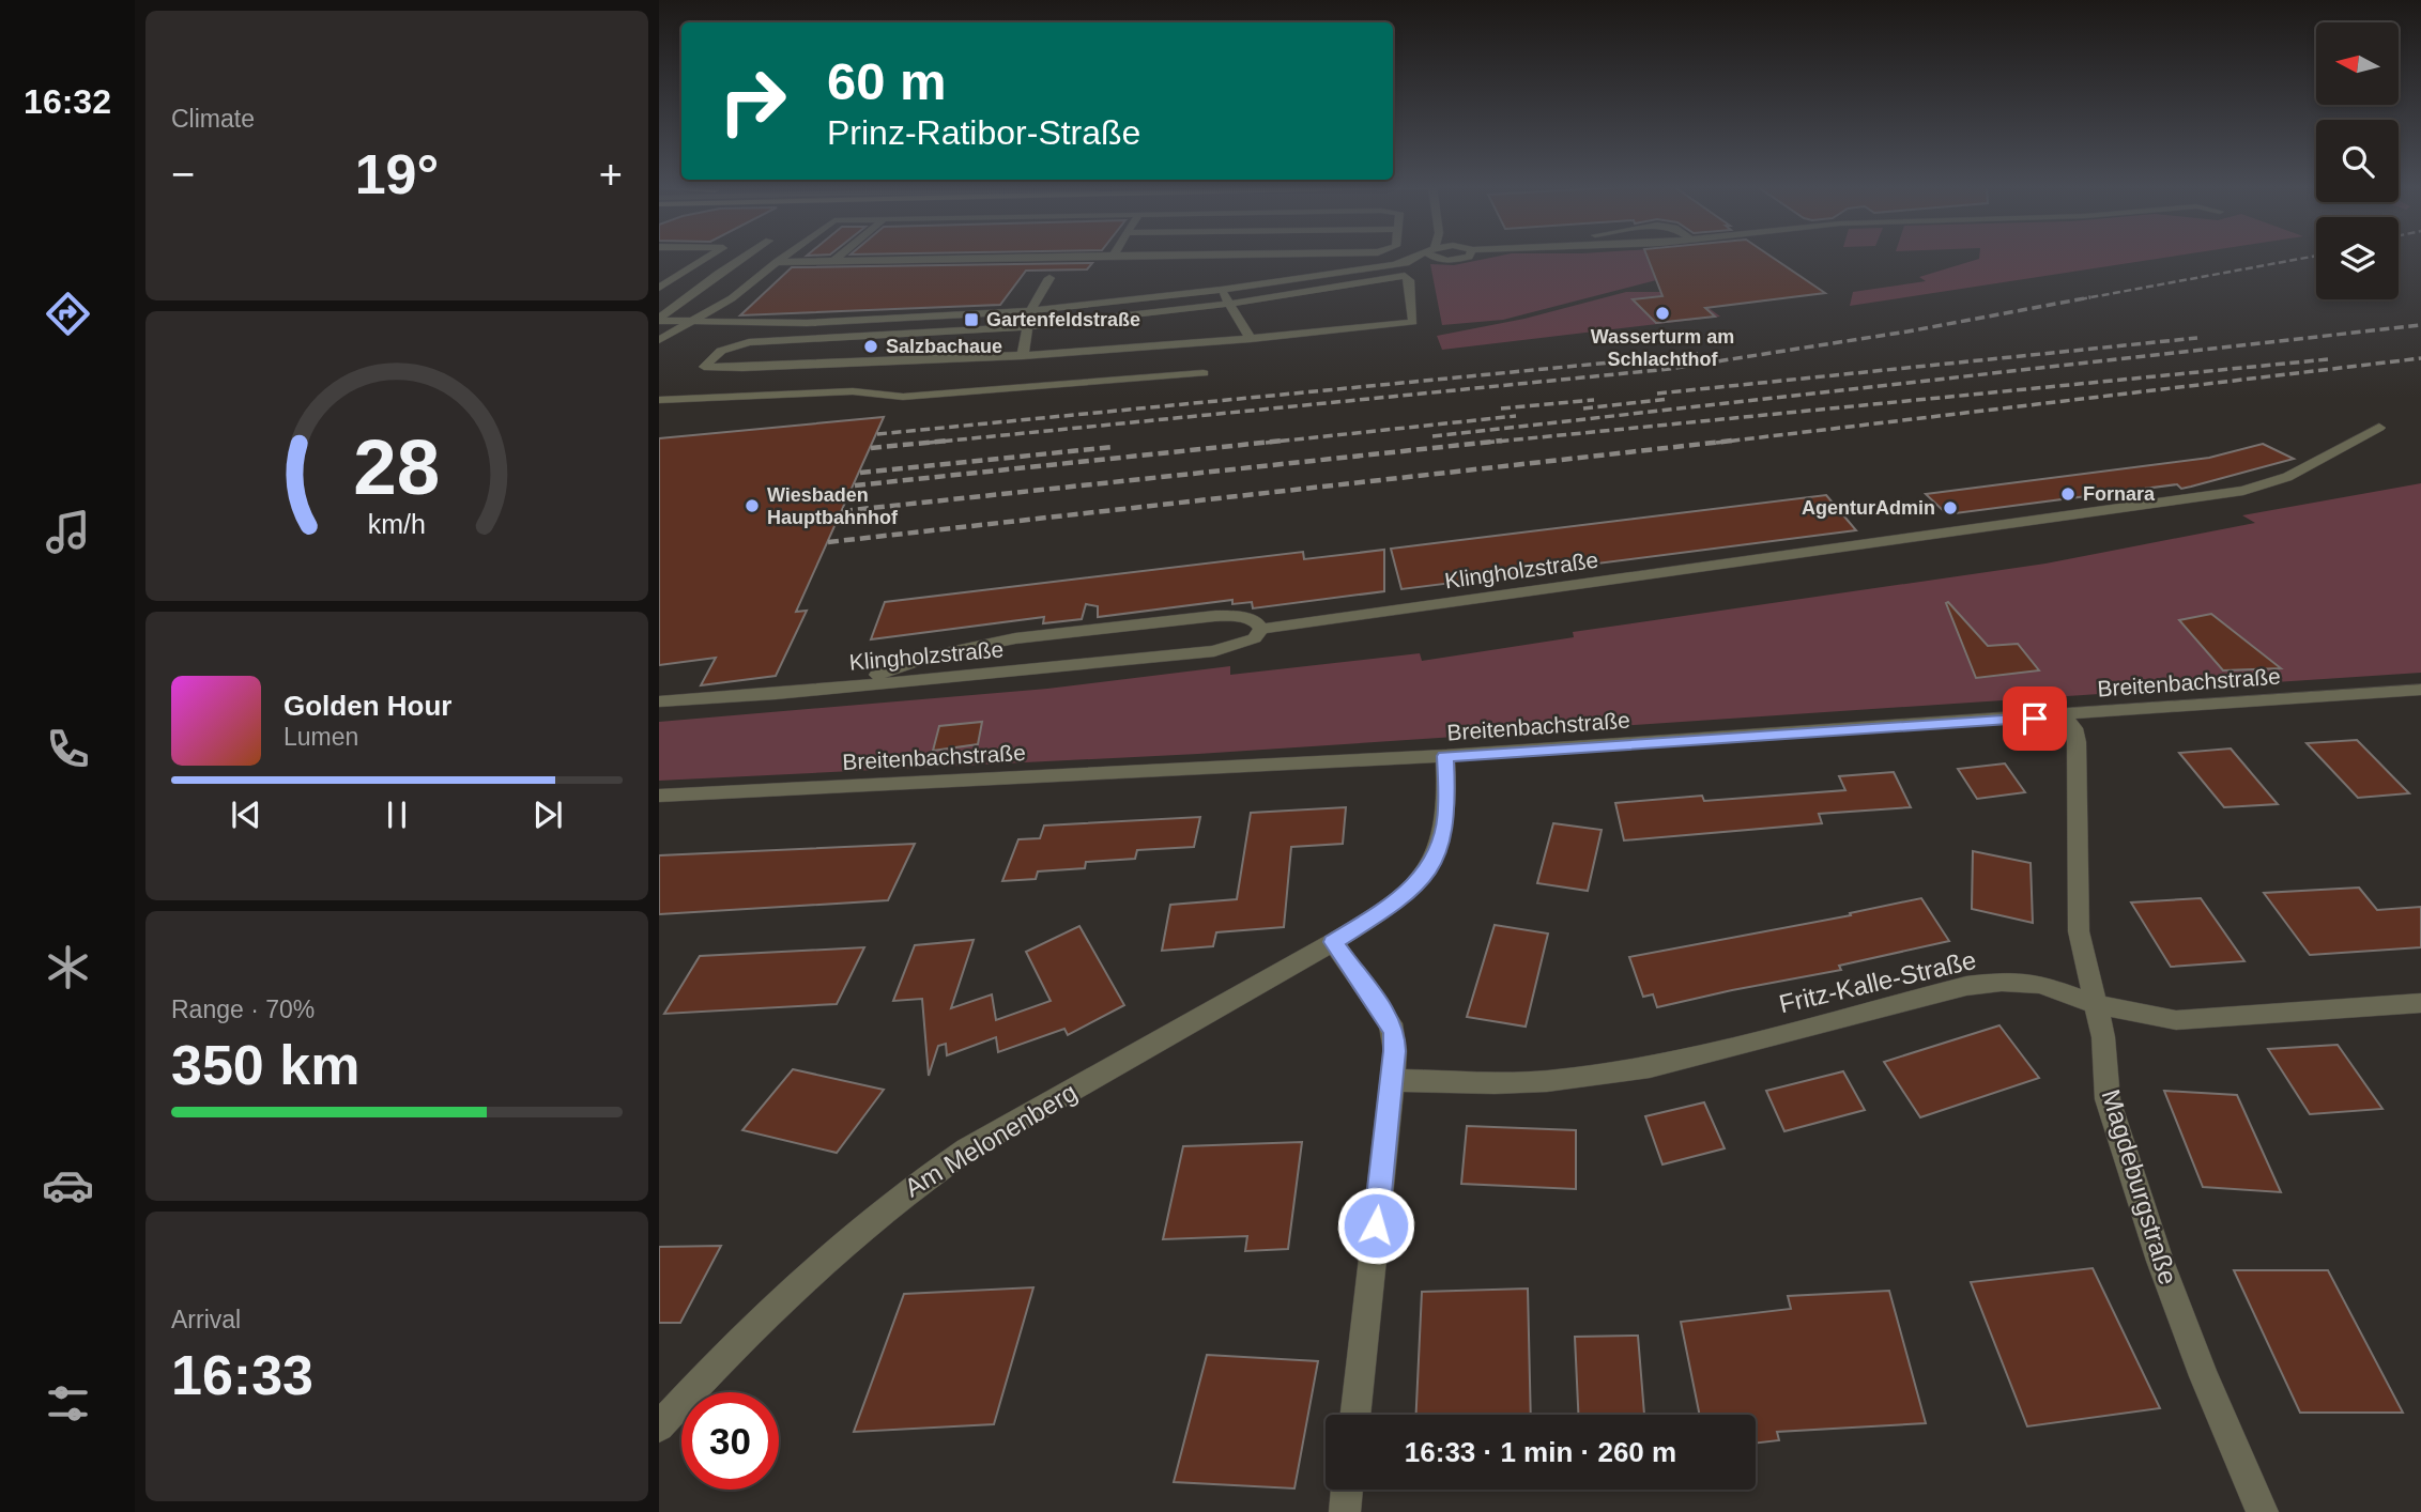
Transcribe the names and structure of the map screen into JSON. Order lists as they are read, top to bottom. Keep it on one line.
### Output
{"streets":{"street":["Klingholzstraße","Breitenbachstraße","Fritz-Kalle-Straße","Am Melonenberg","Magdeburgstraße"]},"crossings":[["Breitenbachstraße","Am Melonenberg"],["Breitenbachstraße","Magdeburgstraße"],["Fritz-Kalle-Straße","Magdeburgstraße"]],"places":{"other":["Wasserturm am Schlachthof","Salzbachaue","Fornara","Wiesbaden Hauptbahnhof","AgenturAdmin"],"transit":["Gartenfeldstraße"]},"north":"left","page":{"tabs":"16:32","tile":["Climate",["Range · 70%","350 km"],["Arrival","16:33"]],"turn":["60 m","Prinz-Ratibor-Straße"],"heat":["−","19°","+"],"song":["Golden Hour","Lumen"],"limit":"30","trip":"16:33 · 1 min · 260 m","gauge":["28","km/h"]}}
